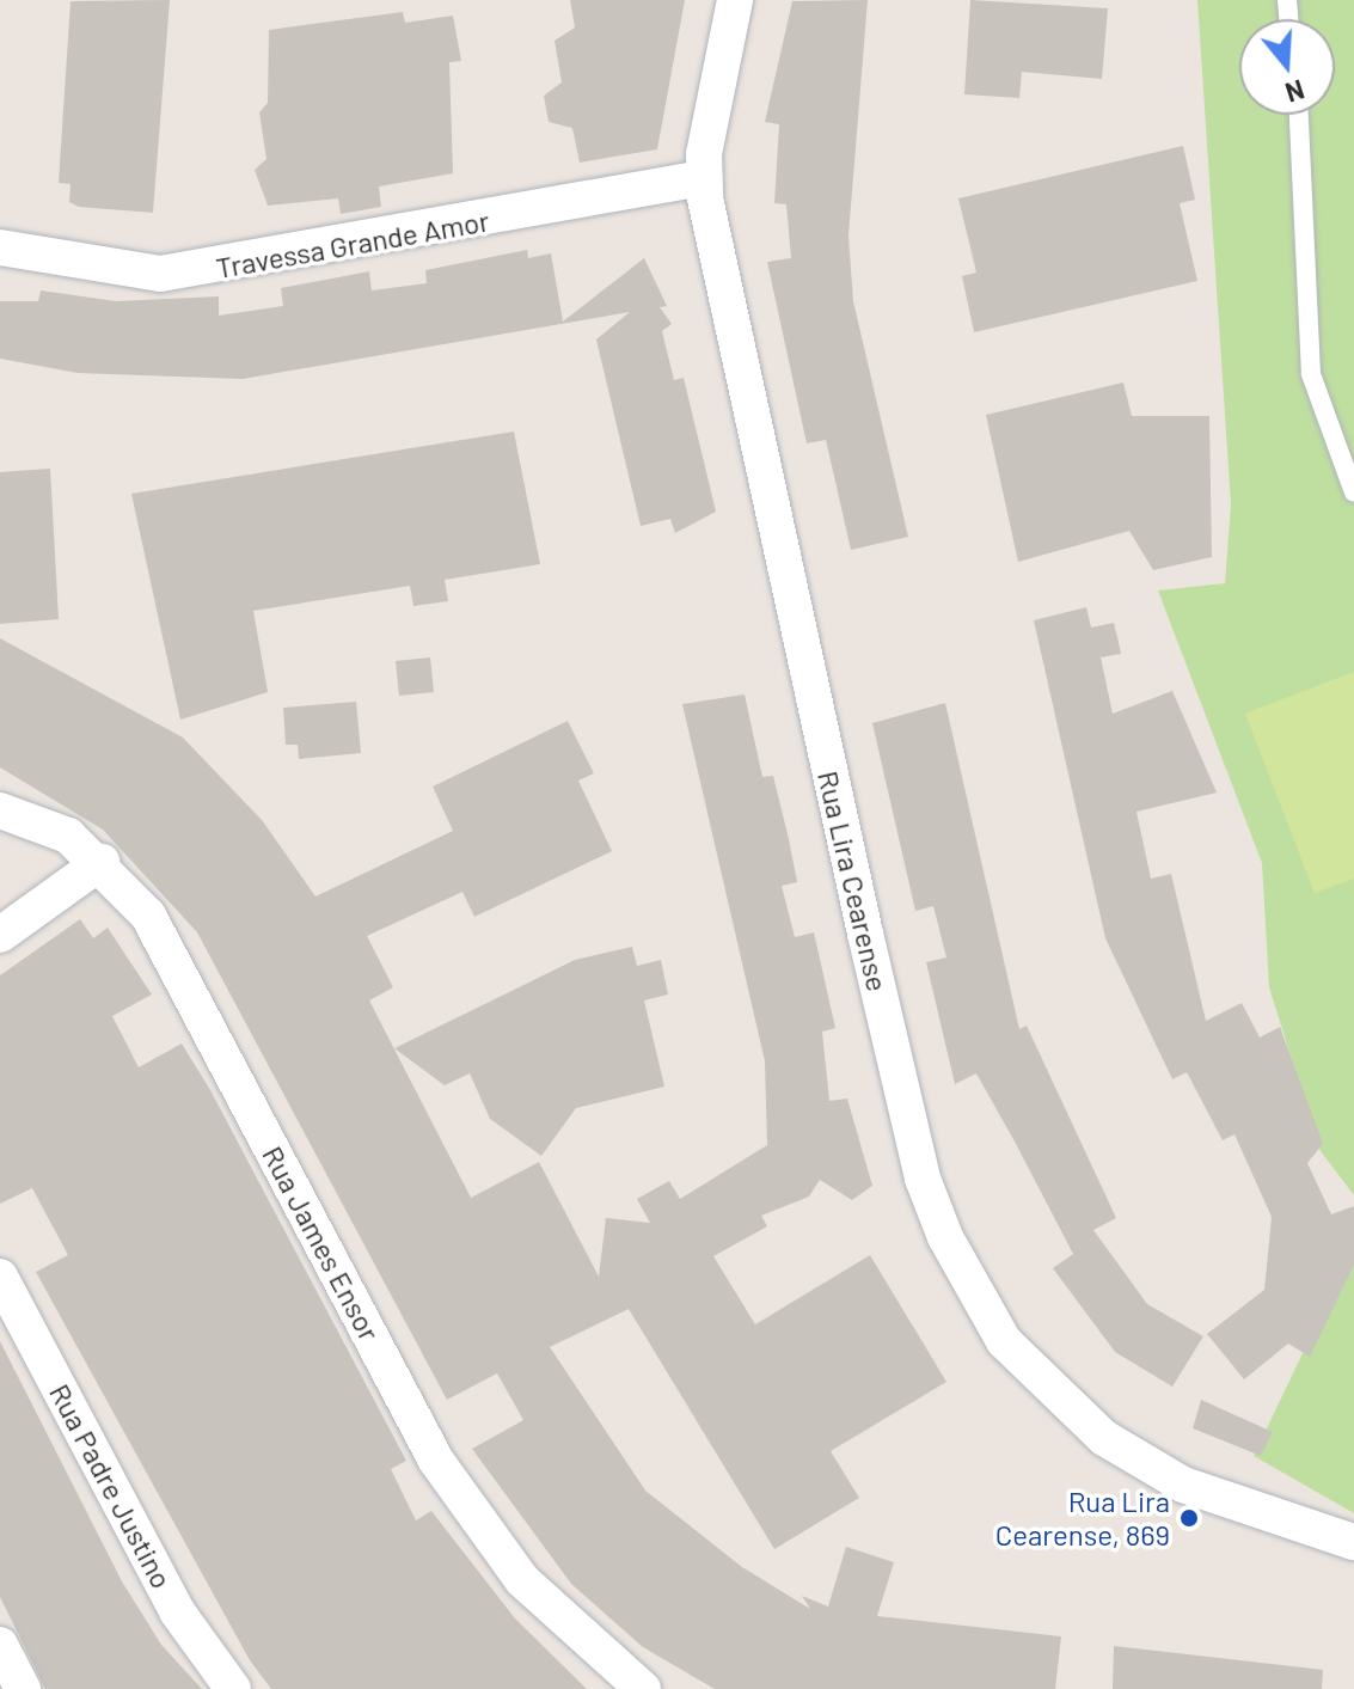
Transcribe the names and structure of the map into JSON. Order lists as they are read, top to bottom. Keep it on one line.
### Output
{"streets":{"street":["Travessa Grande Amor","Rua Lira Cearense","Rua James Ensor","Rua Padre Justino"]},"crossings":[["Travessa Grande Amor","Rua Lira Cearense"]],"places":["Rua Lira Cearense, 869"],"north":"bottom"}
